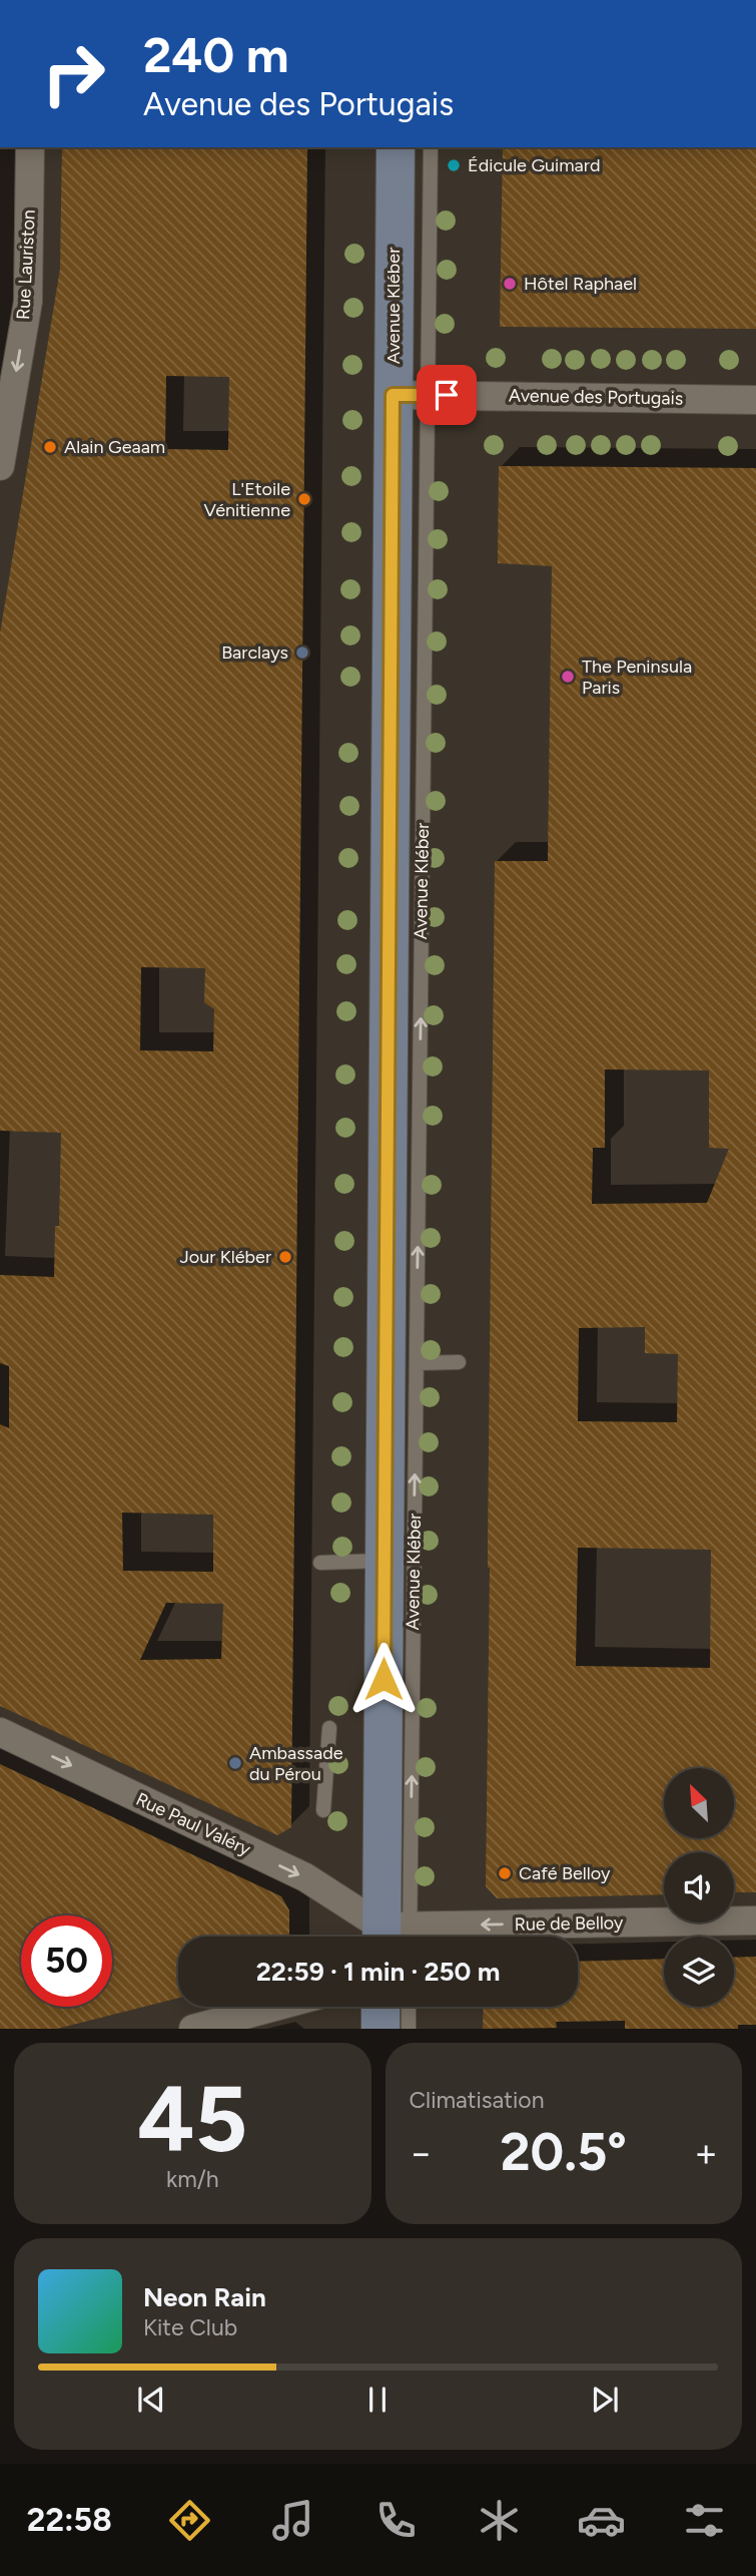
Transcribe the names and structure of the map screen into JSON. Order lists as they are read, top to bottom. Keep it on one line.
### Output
{"streets":{"main road":["Avenue Kléber"],"street":["Rue Lauriston","Avenue des Portugais","Rue Paul Valéry","Rue de Belloy"]},"crossings":[["Avenue Kléber","Avenue des Portugais"]],"one_way":["Rue Lauriston","Rue Paul Valéry","Rue de Belloy"],"places":["Édicule Guimard","Hôtel Raphael","Alain Geaam","L'Etoile Vénitienne","Barclays","The Peninsula Paris","Jour Kléber","Ambassade du Pérou","Café Belloy"],"north":"top left","page":{"turn":["240 m","Avenue des Portugais"],"limit":"50","trip":"22:59 · 1 min · 250 m","tile":[["45","km/h"],"Climatisation"],"heat":["−","20.5°","+"],"song":["Neon Rain","Kite Club"],"tabs":"22:58"}}
